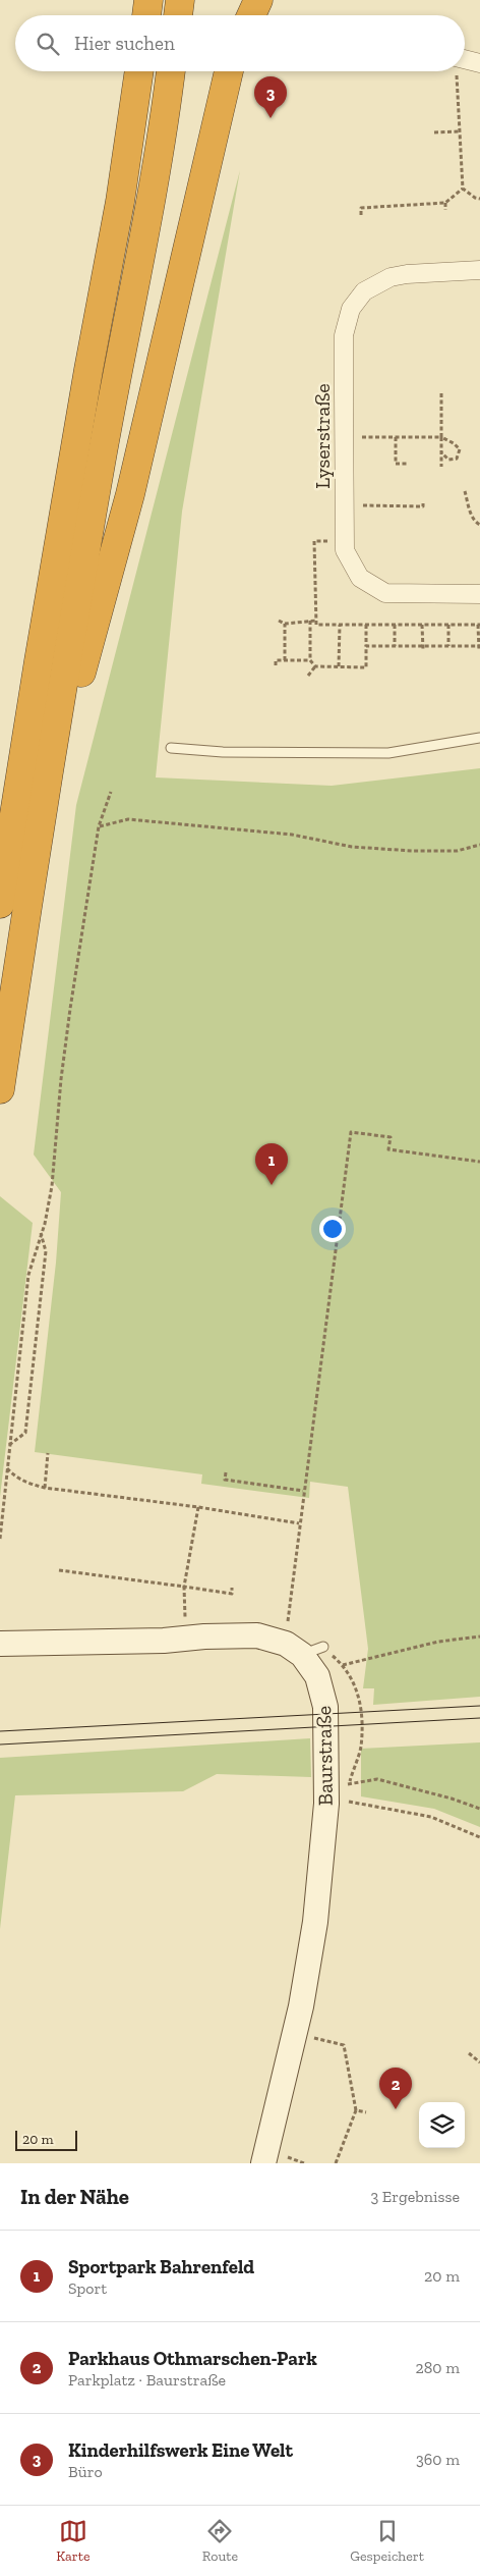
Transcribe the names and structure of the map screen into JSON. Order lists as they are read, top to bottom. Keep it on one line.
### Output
{"streets":{"main road":["Baurstraße"],"street":["Lyserstraße"]},"scale_bar":"20 m","page":{"search":"Hier suchen","pins":["3","1","2"],"scale":"20 m","heading":["In der Nähe","3 Ergebnisse"],"list":[{"mark":"1","name":"Sportpark Bahrenfeld","note":"Sport","value":"20 m"},{"mark":"2","name":"Parkhaus Othmarschen-Park","note":"Parkplatz · Baurstraße","value":"280 m"},{"mark":"3","name":"Kinderhilfswerk Eine Welt","note":"Büro","value":"360 m"}],"nav":["Karte","Route","Gespeichert"]}}
